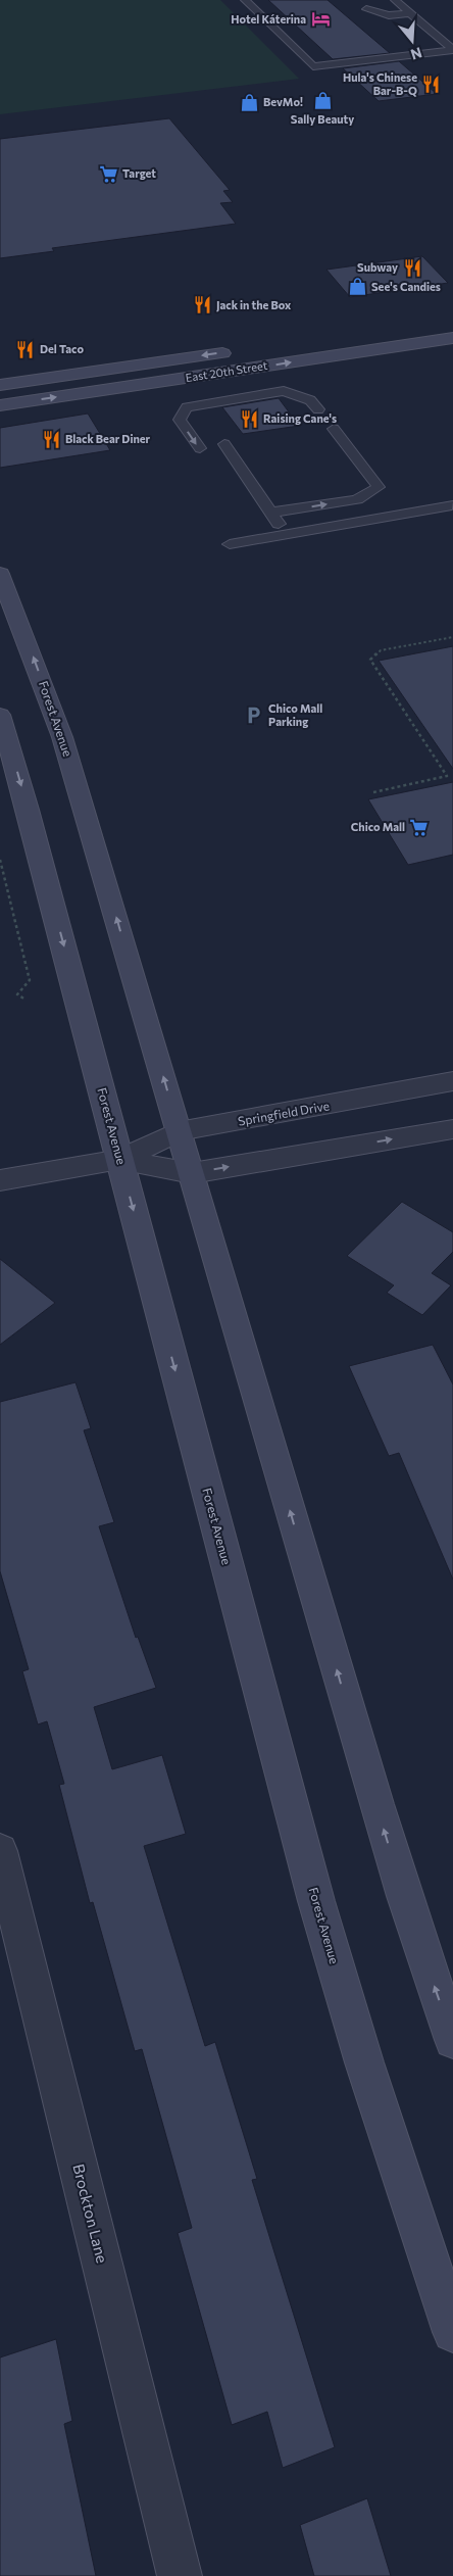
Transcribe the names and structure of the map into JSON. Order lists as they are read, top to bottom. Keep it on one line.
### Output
{"streets":{"street":["East 20th Street","Forest Avenue","Springfield Drive","Brockton Lane"]},"crossings":[["Forest Avenue","Springfield Drive"]],"places":{"hotel":["Hotel Káterina"],"restaurant":["Hula's Chinese Bar-B-Q","Subway","Jack in the Box","Del Taco","Raising Cane's","Black Bear Diner"],"shop":["Sally Beauty","BevMo!","See's Candies"],"supermarket":["Target","Chico Mall"],"parking":["Chico Mall Parking"]},"north":"bottom"}
